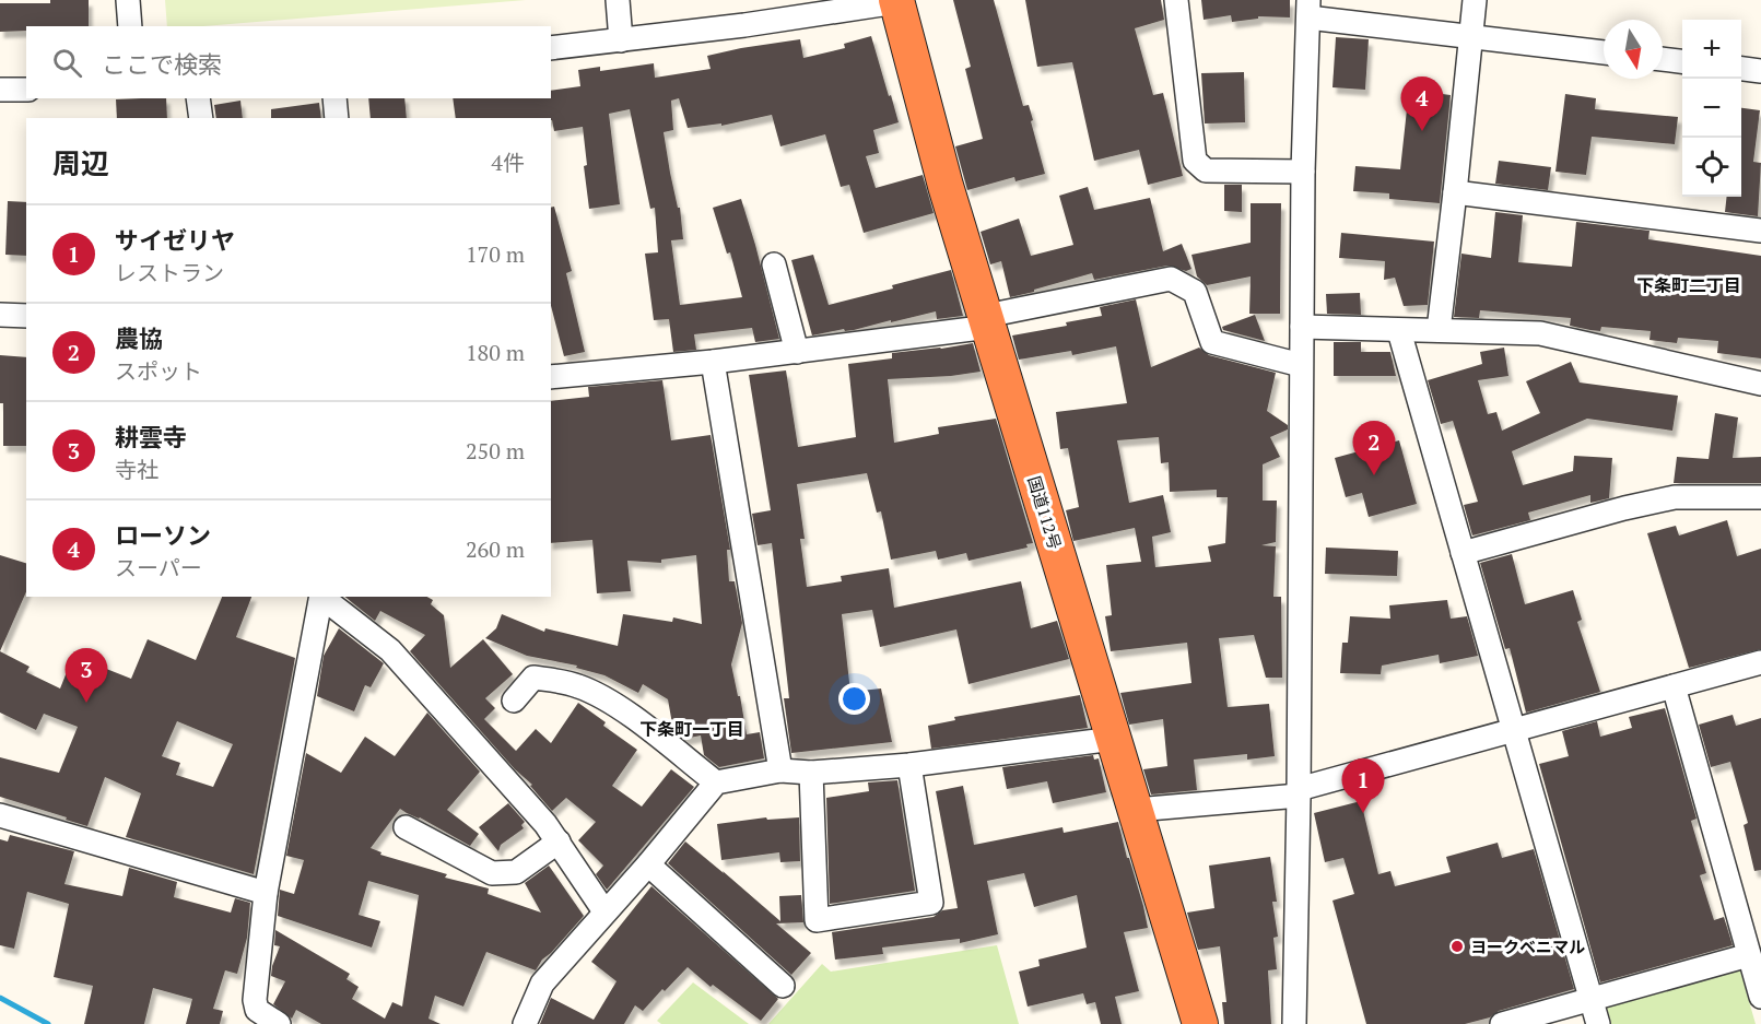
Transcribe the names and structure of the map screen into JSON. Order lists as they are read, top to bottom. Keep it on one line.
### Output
{"streets":{"highway":["国道112号"]},"districts":["下条町二丁目","下条町一丁目"],"places":["ヨークベニマル"],"north":"bottom","page":{"map_buttons":["+","−"],"search":"ここで検索","pins":["4","2","3","1"],"heading":["周辺","4件"],"list":[{"mark":"1","name":"サイゼリヤ","note":"レストラン","value":"170 m"},{"mark":"2","name":"農協","note":"スポット","value":"180 m"},{"mark":"3","name":"耕雲寺","note":"寺社","value":"250 m"},{"mark":"4","name":"ローソン","note":"スーパー","value":"260 m"}]}}
